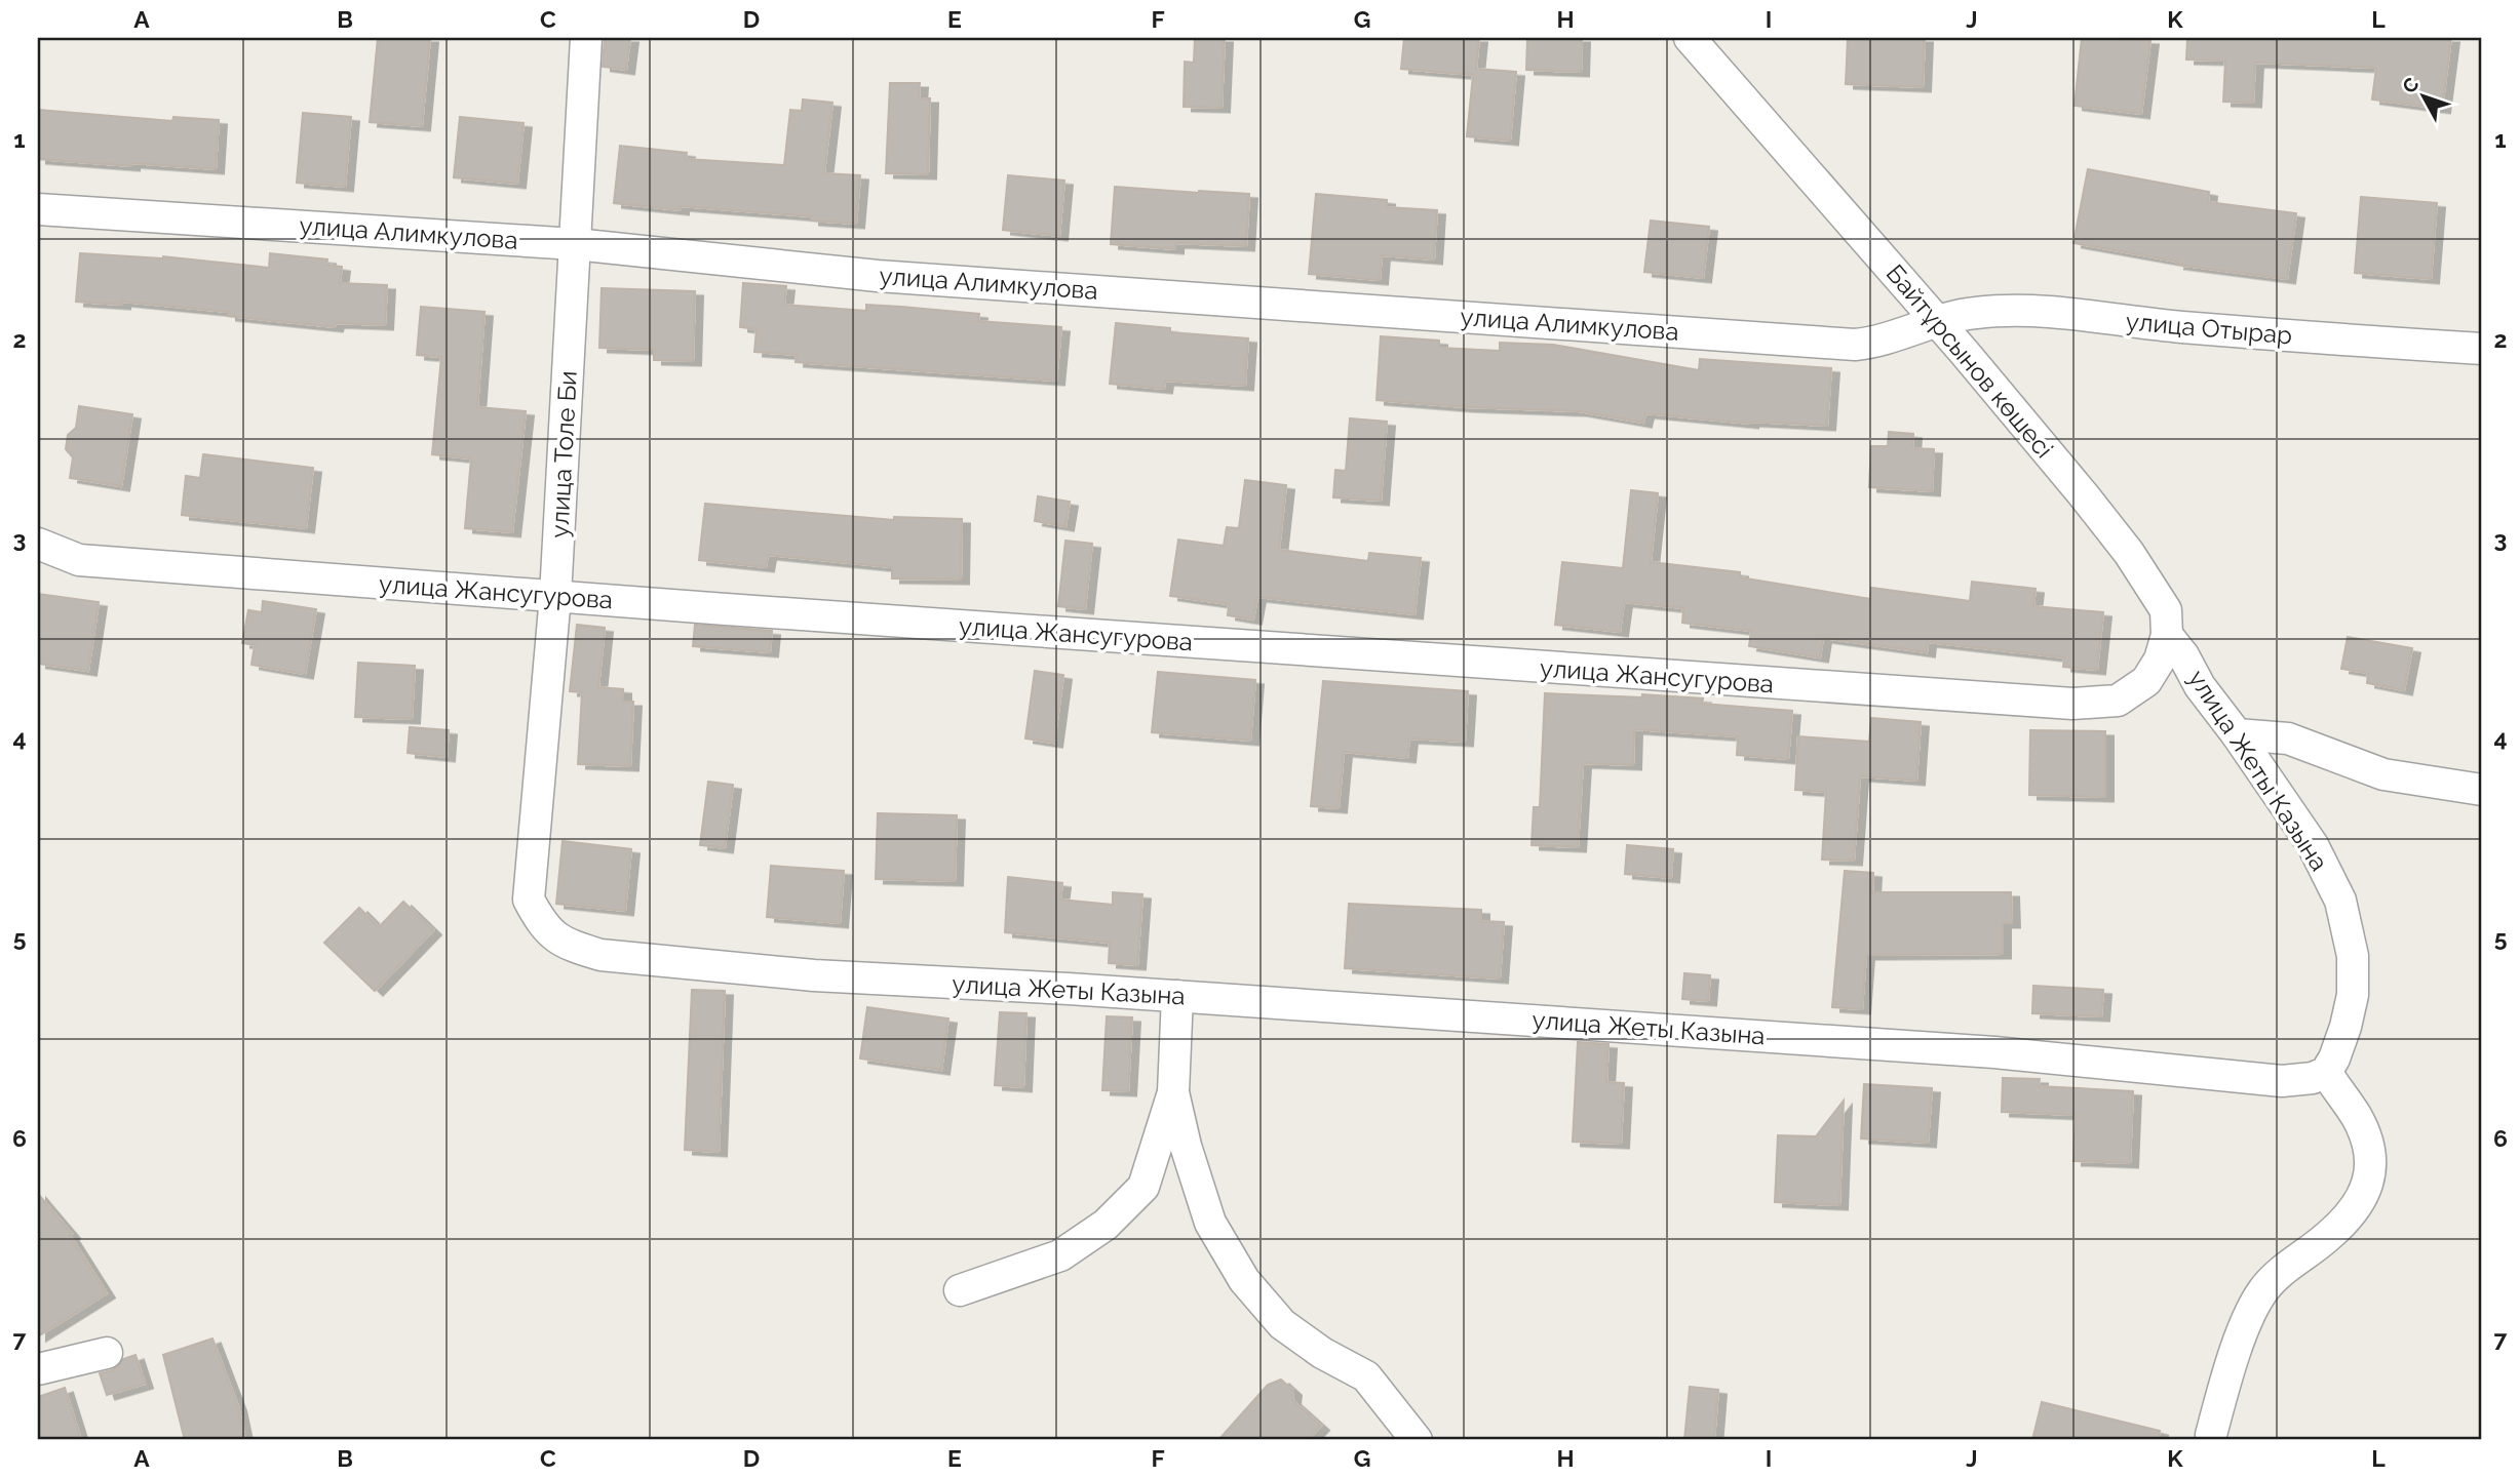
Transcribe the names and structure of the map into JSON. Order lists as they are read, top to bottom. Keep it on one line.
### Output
{"streets":{"street":["улица Алимкулова","улица Отырар","Байтұрсынов көшесі","улица Толе Би","улица Жансугурова","улица Жеты Казына"]},"crossings":[["улица Алимкулова","улица Отырар"],["улица Алимкулова","Байтұрсынов көшесі"],["улица Алимкулова","улица Толе Би"],["улица Отырар","Байтұрсынов көшесі"],["Байтұрсынов көшесі","улица Жансугурова"],["Байтұрсынов көшесі","улица Жеты Казына"],["улица Толе Би","улица Жансугурова"],["улица Толе Би","улица Жеты Казына"],["улица Жансугурова","улица Жеты Казына"]],"north":"top left","grid":{"columns":["A","B","C","D","E","F","G","H","I","J","K","L"],"rows":["1","2","3","4","5","6","7"]}}
